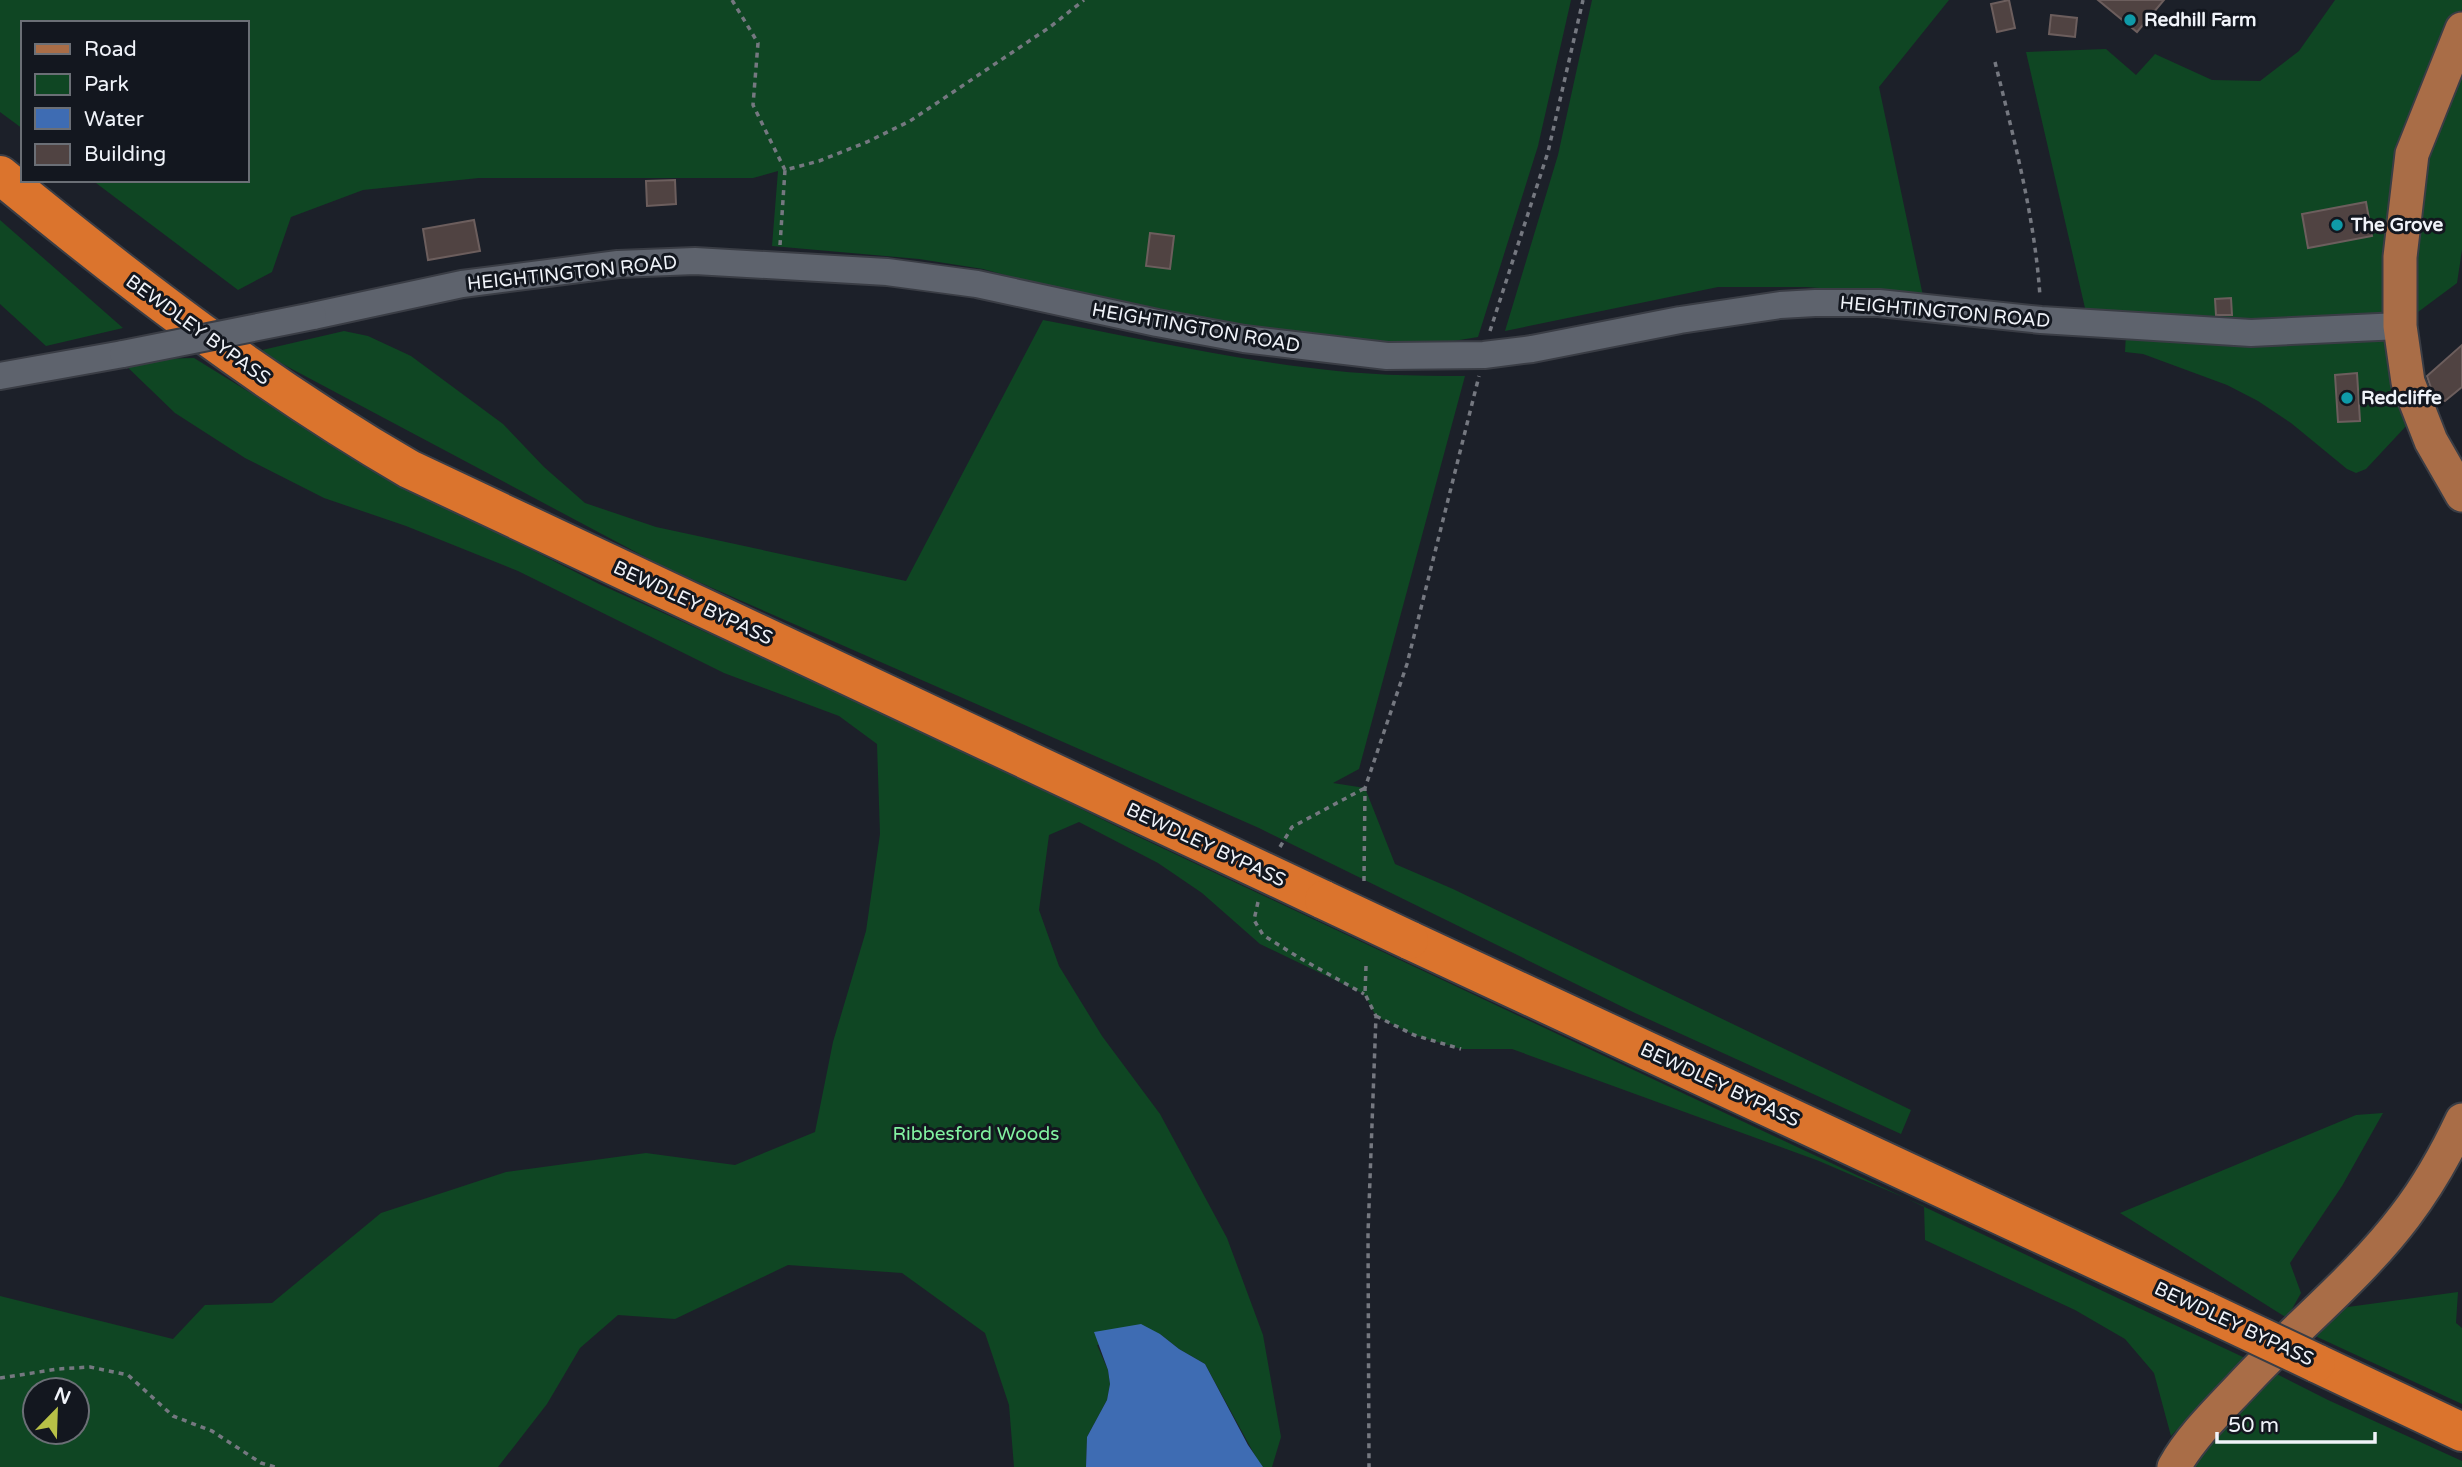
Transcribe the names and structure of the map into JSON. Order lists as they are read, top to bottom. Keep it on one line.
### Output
{"streets":{"highway":["BEWDLEY BYPASS"],"street":["HEIGHTINGTON ROAD"]},"parks":["Ribbesford Woods"],"places":["Redhill Farm","The Grove","Redcliffe"],"legend":["Road","Park","Water","Building"],"scale_bar":"50 m","north":"top right"}
